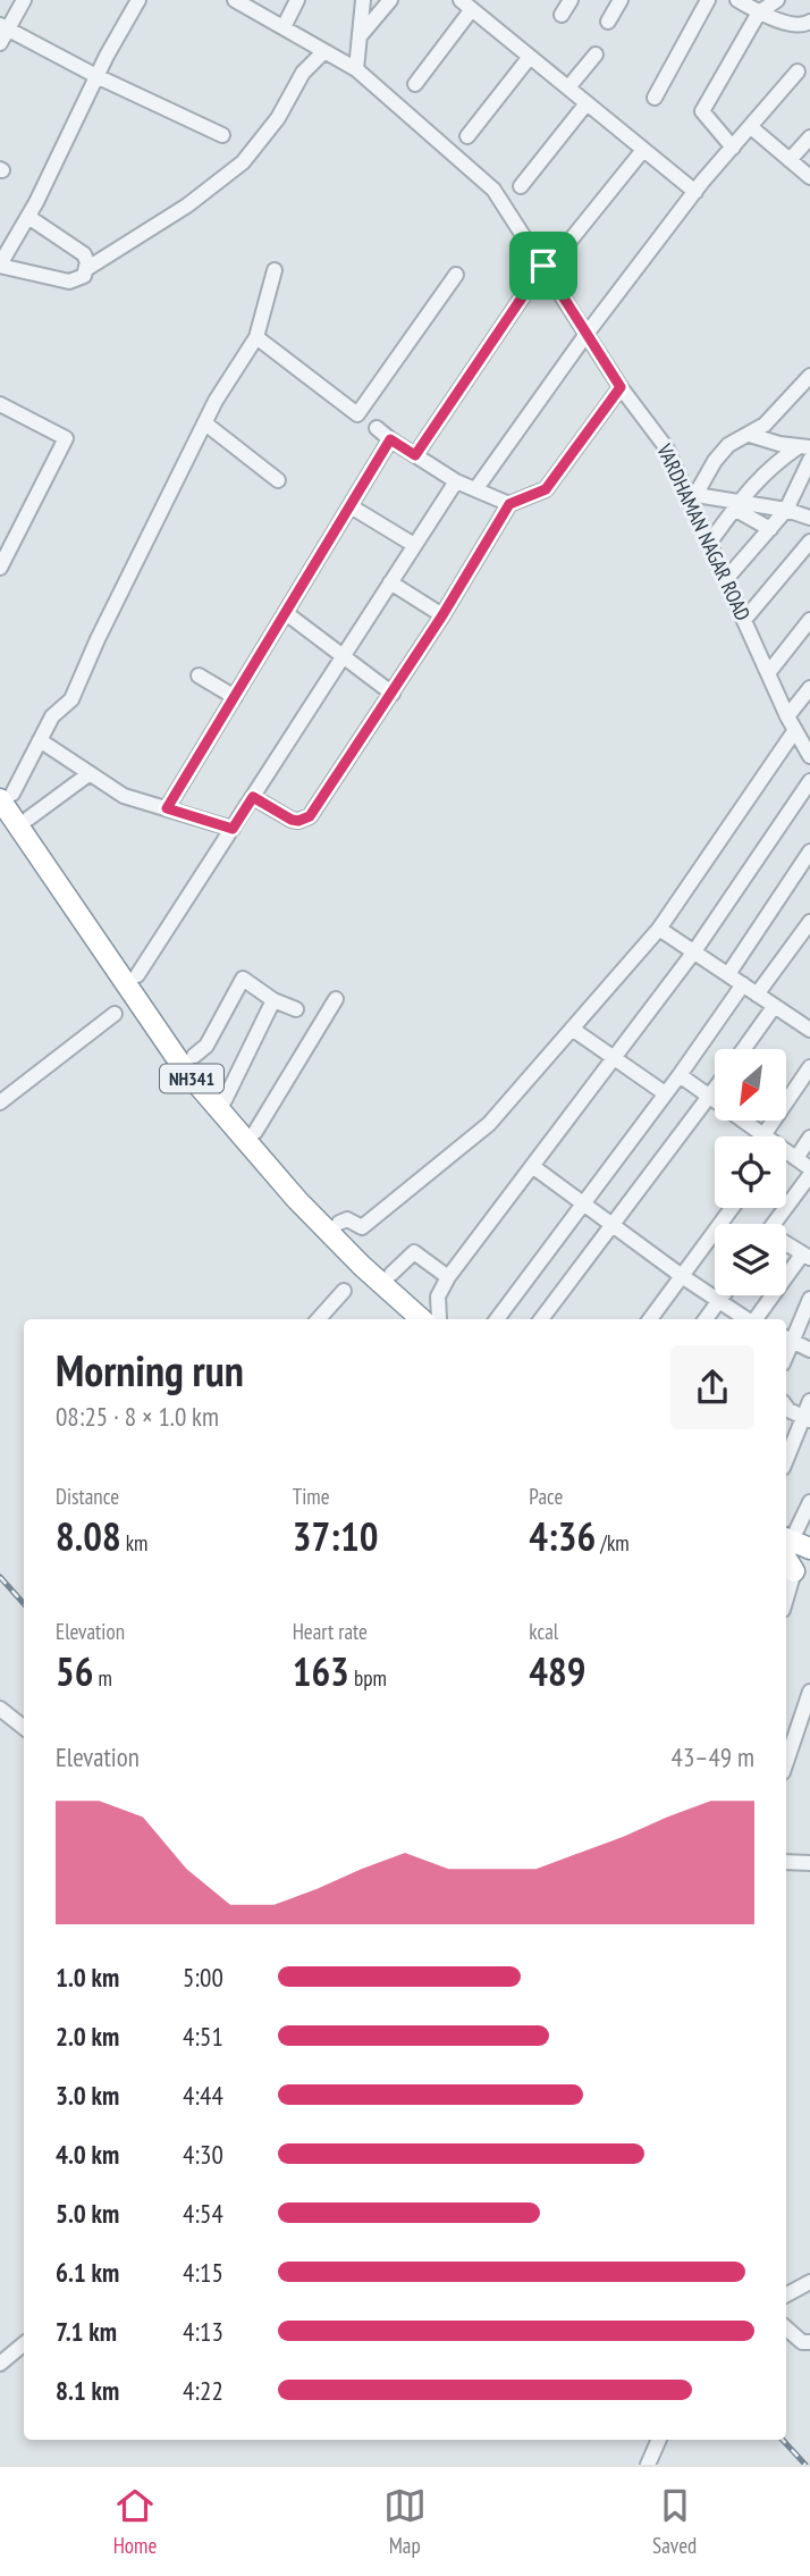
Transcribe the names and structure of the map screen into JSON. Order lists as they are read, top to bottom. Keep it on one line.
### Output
{"streets":{"highway":["NH341"],"street":["VARDHAMAN NAGAR ROAD"]},"north":"bottom left","page":{"heading":["Morning run","08:25 · 8 × 1.0 km"],"stats":[["Distance","8.08 km"],["Time","37:10"],["Pace","4:36 /km"],["Elevation","56 m"],["Heart rate","163 bpm"],["kcal","489"]],"chart":["Elevation","43–49 m"],"list":[{"name":"1.0 km","note":"5:00"},{"name":"2.0 km","note":"4:51"},{"name":"3.0 km","note":"4:44"},{"name":"4.0 km","note":"4:30"},{"name":"5.0 km","note":"4:54"},{"name":"6.1 km","note":"4:15"},{"name":"7.1 km","note":"4:13"},{"name":"8.1 km","note":"4:22"}],"tabs":["Home","Map","Saved"]}}
